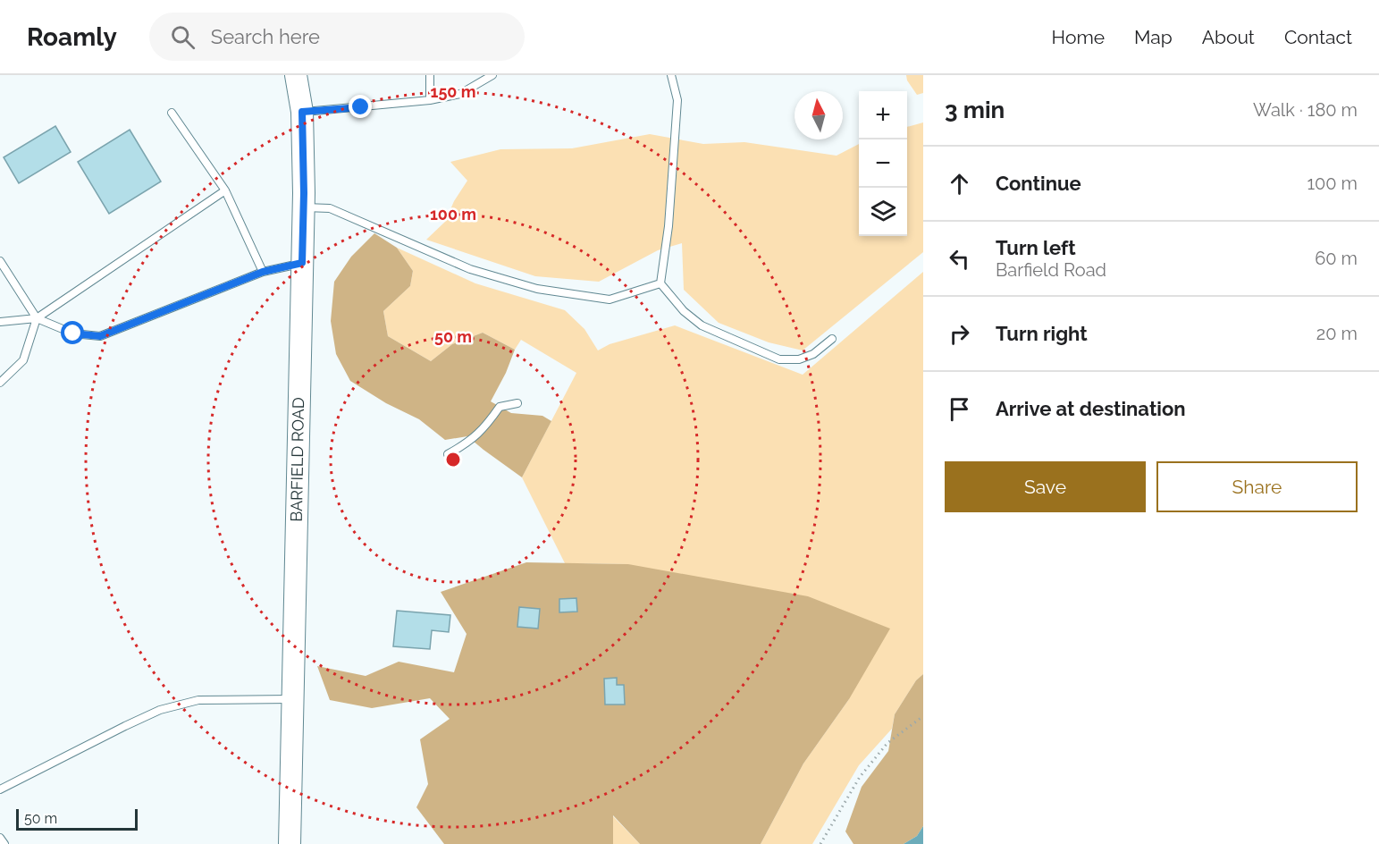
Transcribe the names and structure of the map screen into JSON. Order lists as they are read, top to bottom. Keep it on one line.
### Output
{"streets":{"street":["BARFIELD ROAD"]},"scale_bar":"50 m","north":"top","page":{"header":"Roamly","search":"Search here","nav":["Home","Map","About","Contact"],"heading":["3 min","Walk · 180 m"],"map_buttons":["+","−"],"list":[["Continue","100 m"],["Turn left","Barfield Road","60 m"],["Turn right","20 m"],"Arrive at destination"],"buttons":["Save","Share"],"scale":"50 m"},"rings":["150 m","100 m","50 m"]}
